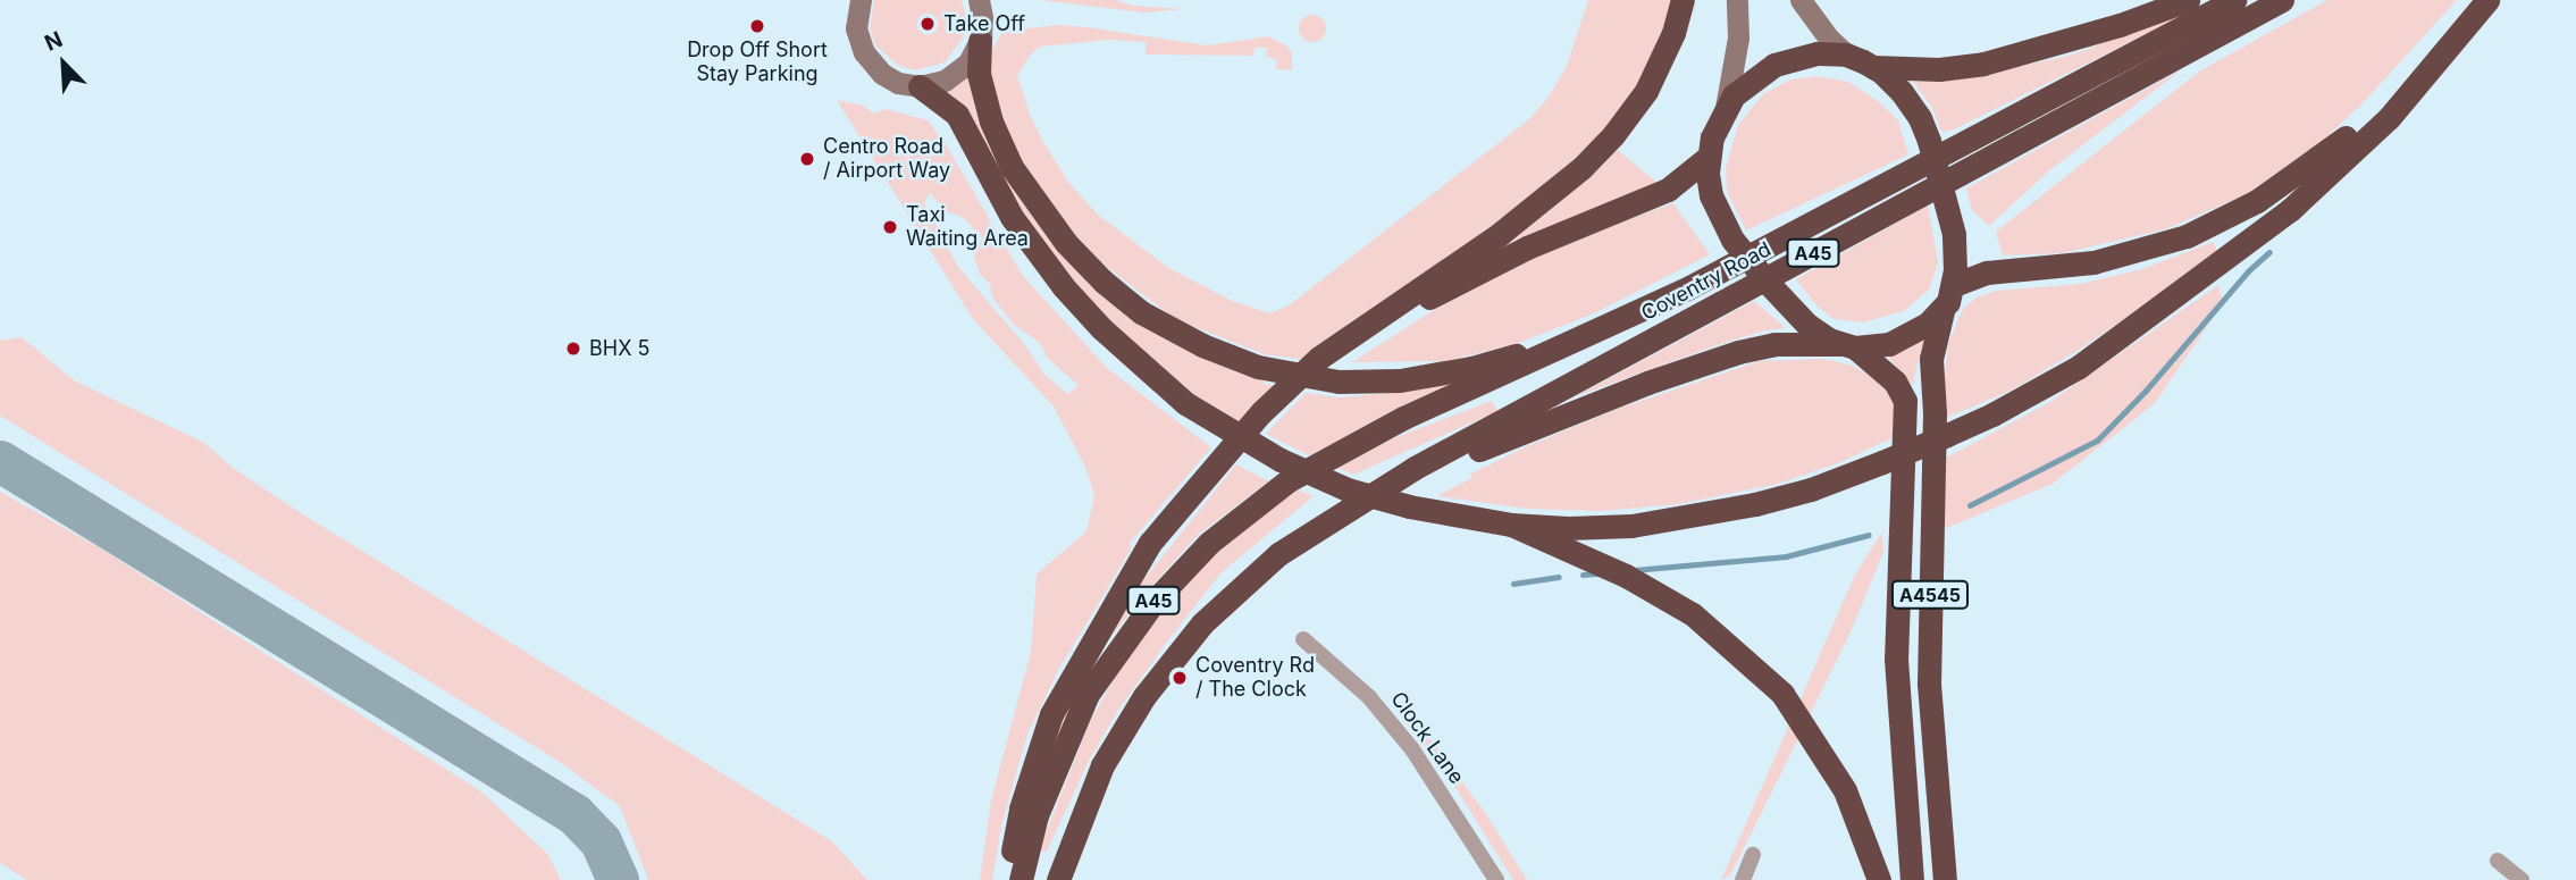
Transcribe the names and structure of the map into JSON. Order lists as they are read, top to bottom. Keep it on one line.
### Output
{"streets":{"highway":["A45","Coventry Road","A4545"],"street":["Clock Lane"]},"places":["Take Off","Drop Off Short Stay Parking","Centro Road / Airport Way","Taxi Waiting Area","BHX 5","Coventry Rd / The Clock"],"north":"top left"}
